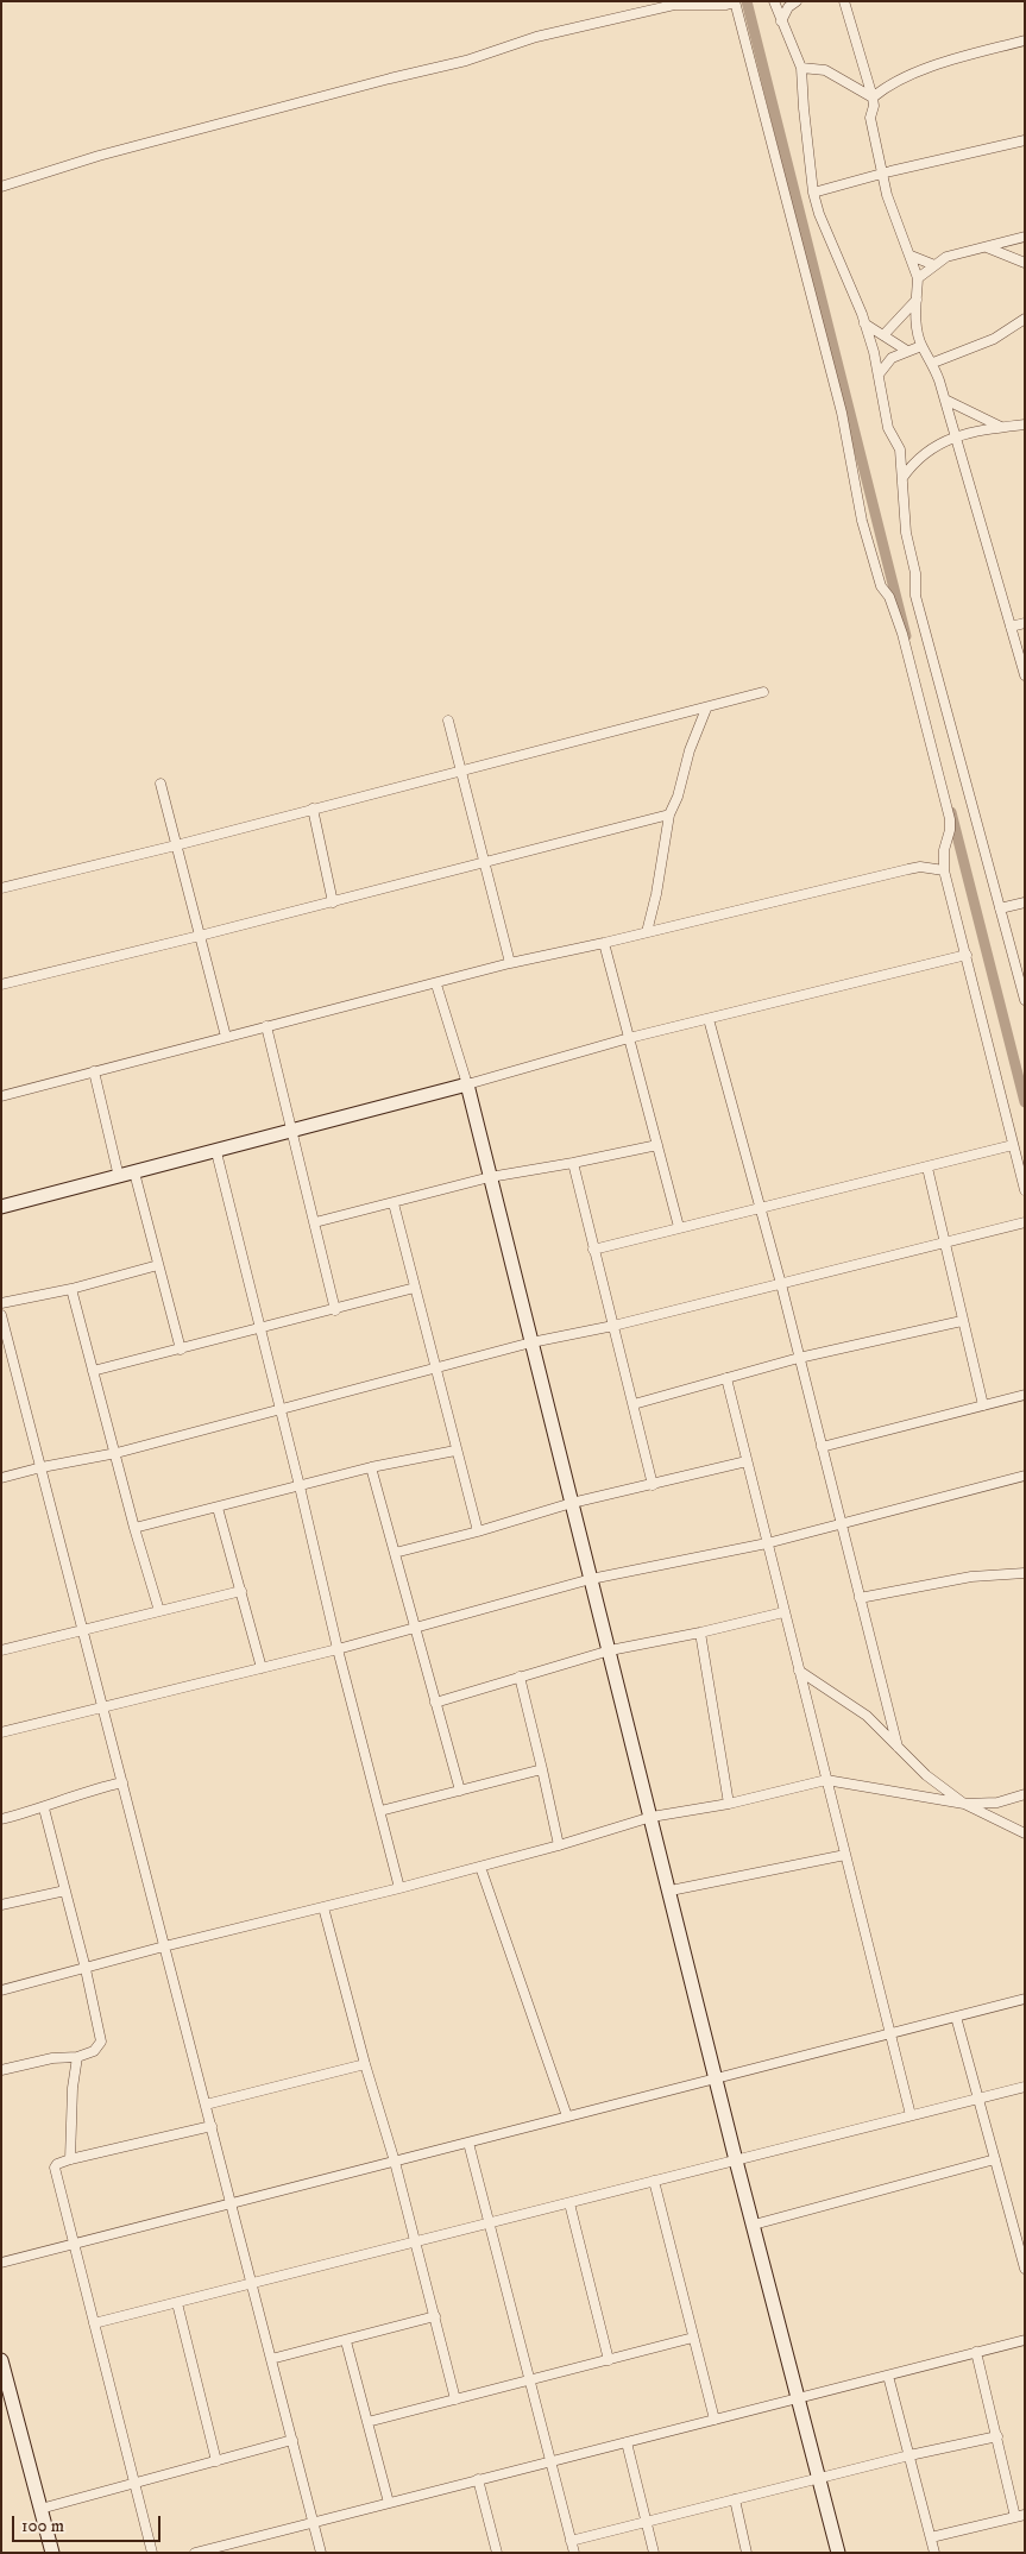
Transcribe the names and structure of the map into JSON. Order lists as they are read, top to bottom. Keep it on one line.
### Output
{"scale_bar":"100 m"}
